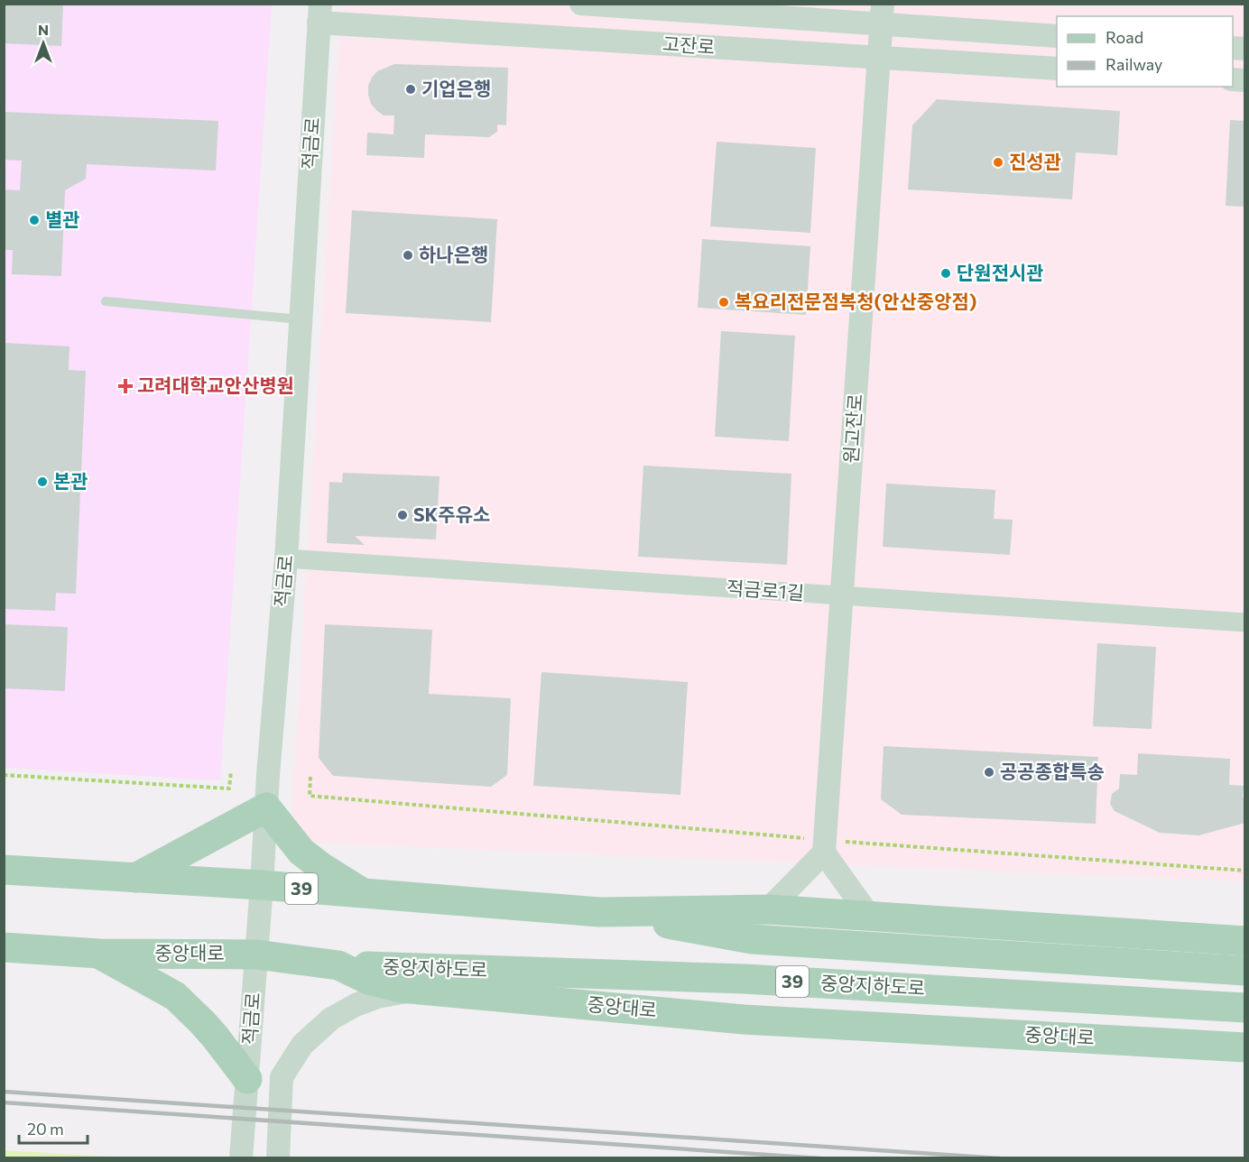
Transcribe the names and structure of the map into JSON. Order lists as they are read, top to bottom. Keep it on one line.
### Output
{"streets":{"main road":["39","중앙대로","중앙지하도로"],"street":["고잔로","적금로","원고잔로","적금로1길"]},"crossings":[["고잔로","적금로"],["고잔로","원고잔로"],["적금로","적금로1길"],["적금로","39"],["적금로","중앙대로"],["원고잔로","적금로1길"],["39","중앙지하도로"],["중앙대로","중앙지하도로"]],"places":{"other":["기업은행","진성관","별관","하나은행","단원전시관","복요리전문점복청(안산중앙점)","본관","SK주유소","공공종합특송"],"health":["고려대학교안산병원"]},"legend":["Road","Railway"],"scale_bar":"20 m","north":"top"}
